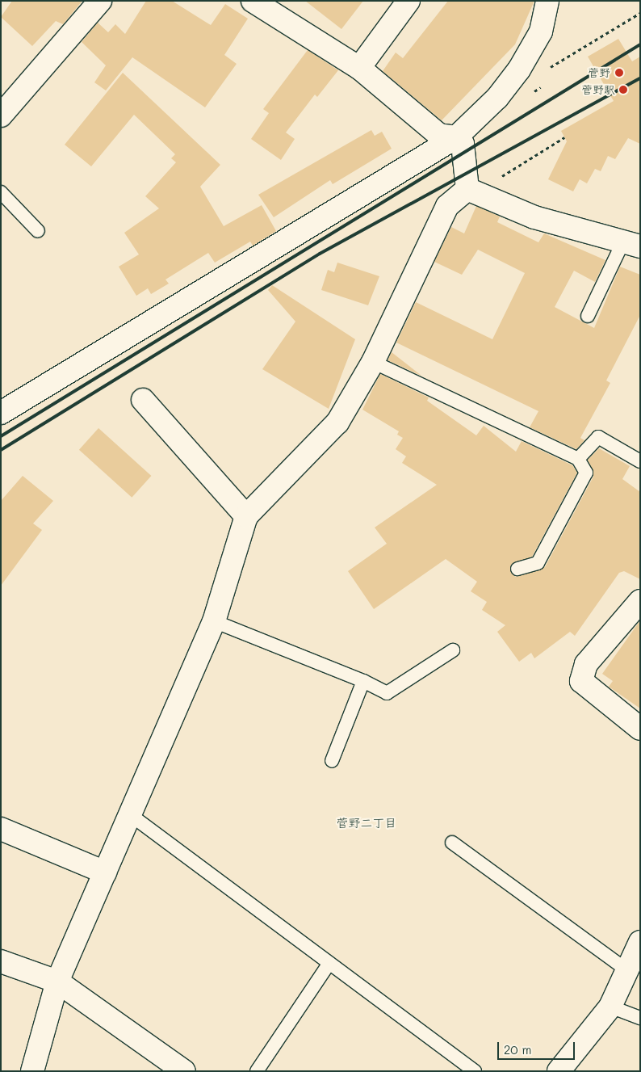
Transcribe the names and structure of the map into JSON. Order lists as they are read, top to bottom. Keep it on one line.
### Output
{"districts":["菅野二丁目"],"places":["菅野","菅野駅"],"scale_bar":"20 m"}
